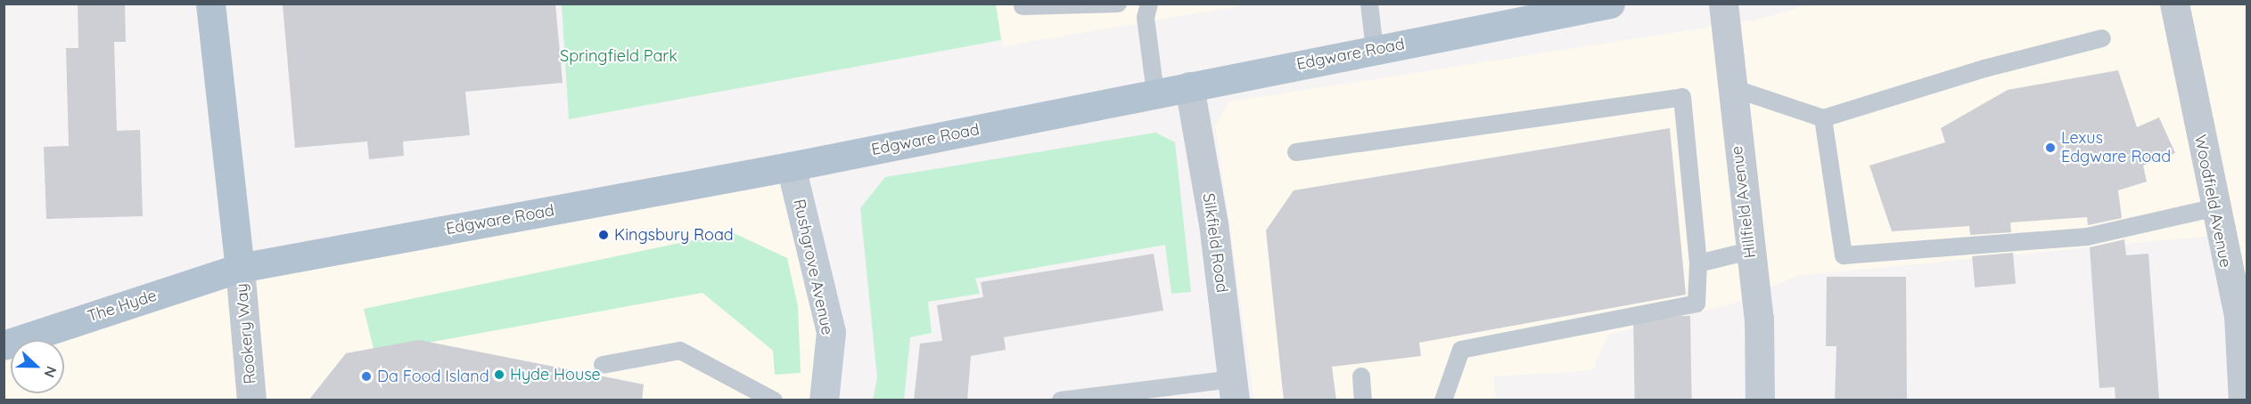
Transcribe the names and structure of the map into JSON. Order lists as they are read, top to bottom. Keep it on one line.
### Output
{"streets":{"main road":["Edgware Road","The Hyde"],"street":["Woodfield Avenue","Hillfield Avenue","Silkfield Road","Rushgrove Avenue","Rookery Way"]},"crossings":[["Edgware Road","Silkfield Road"],["Edgware Road","Rushgrove Avenue"],["Edgware Road","The Hyde"],["Edgware Road","Rookery Way"],["The Hyde","Rookery Way"]],"parks":["Springfield Park"],"places":["Lexus Edgware Road","Kingsbury Road","Hyde House","Da Food Island"],"north":"right"}
